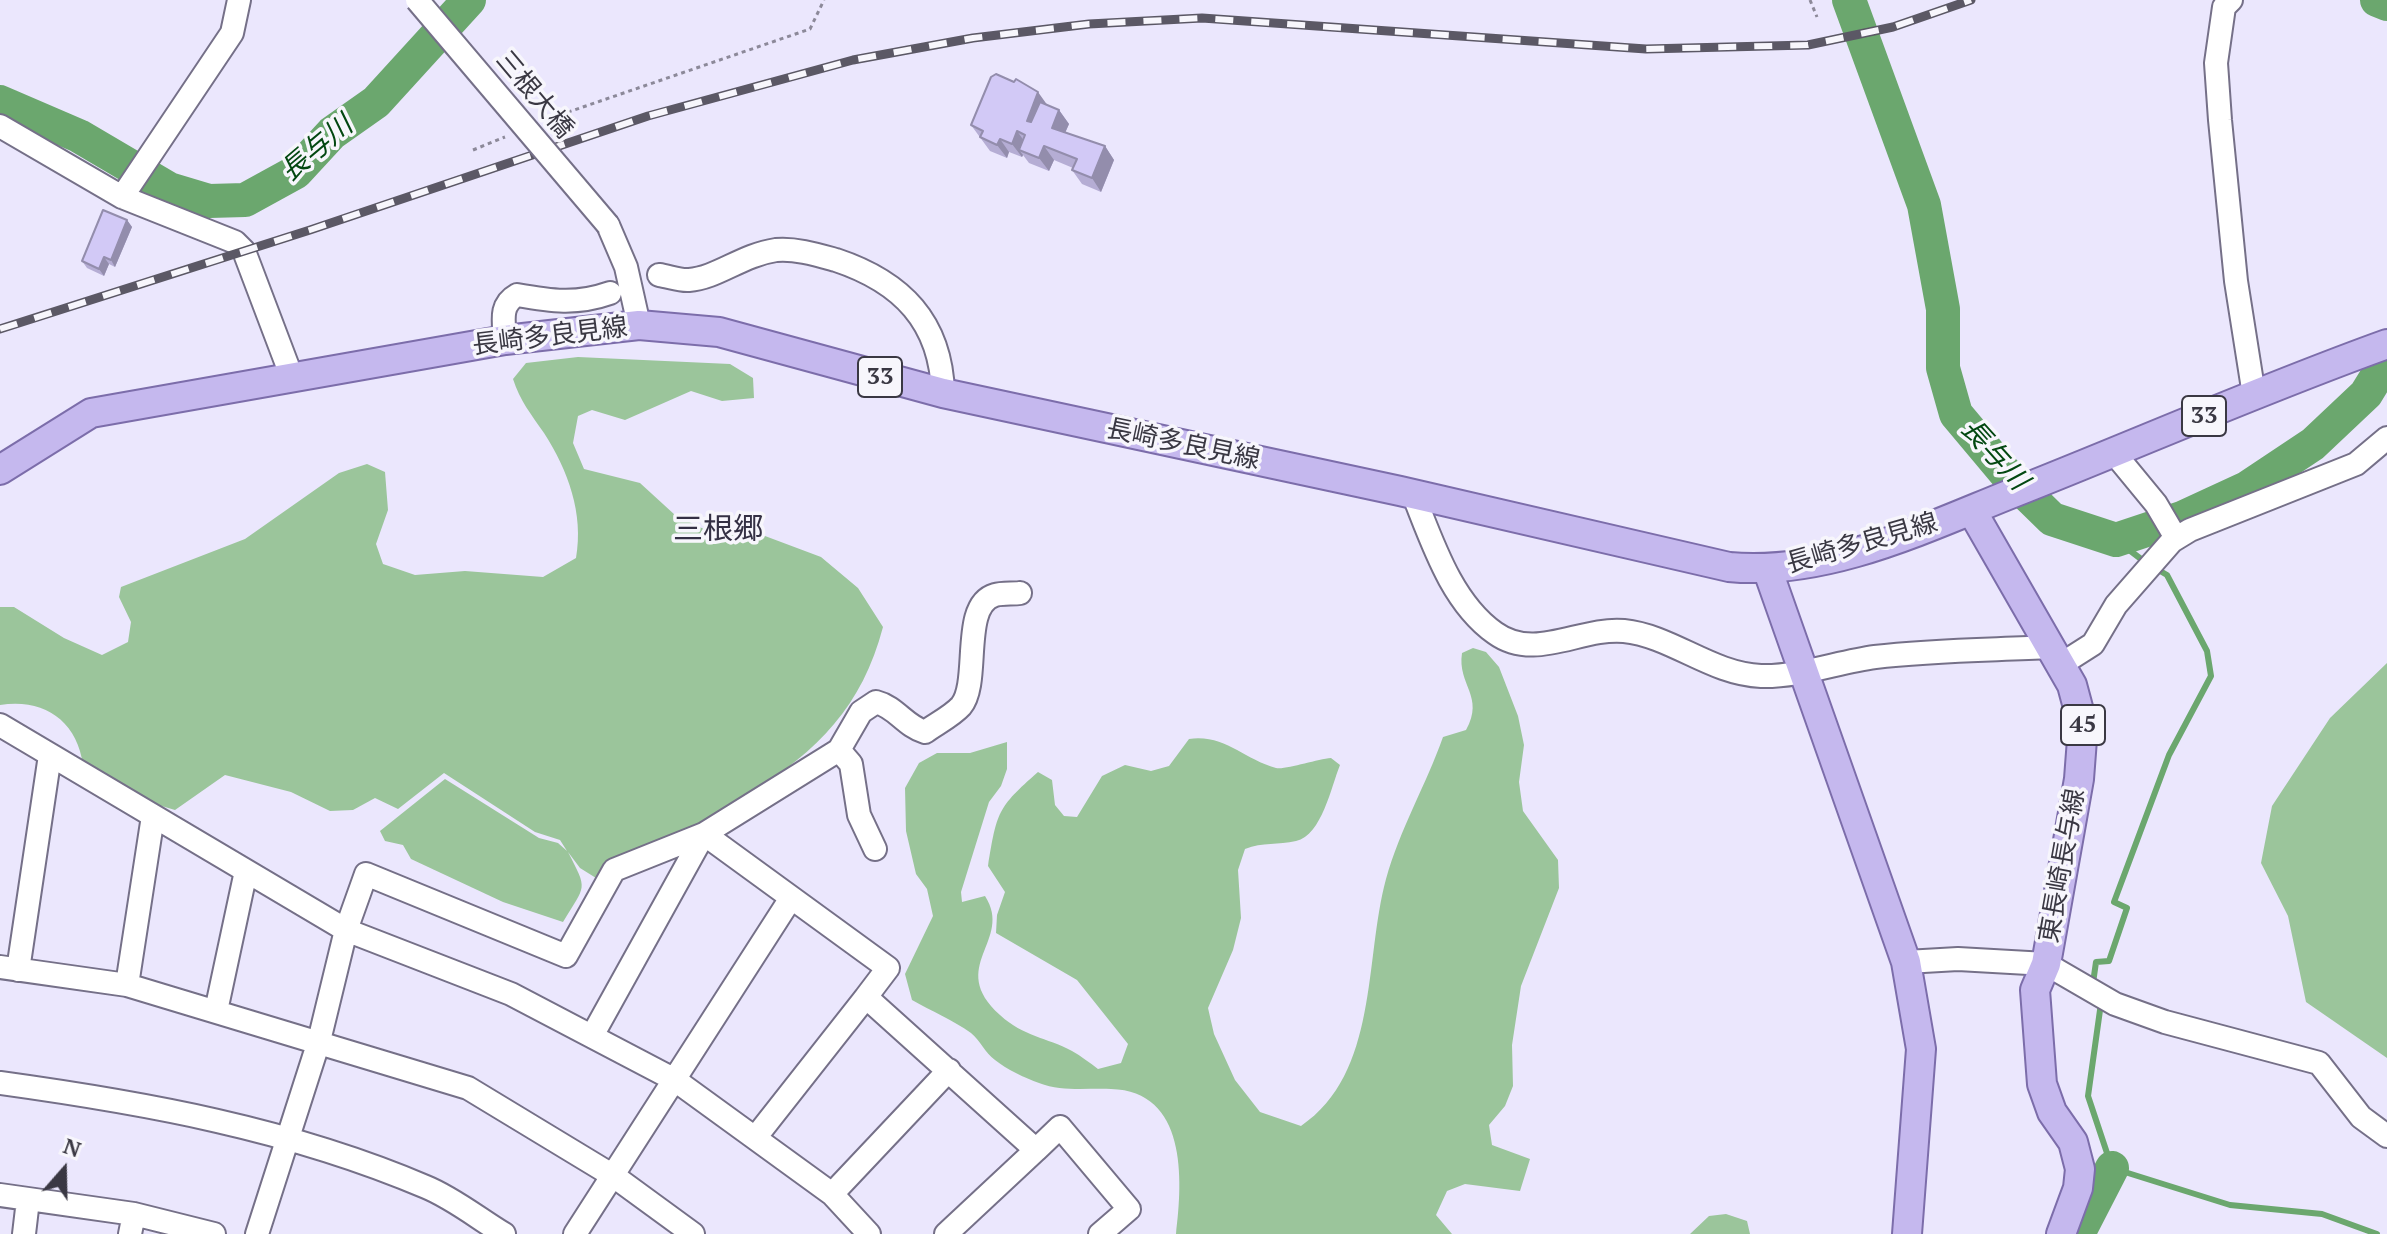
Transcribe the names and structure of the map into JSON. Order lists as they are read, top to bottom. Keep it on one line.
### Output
{"streets":{"main road":["長崎多良見線","33","45","東長崎長与線"],"street":["三根大橋"]},"crossings":[["三根大橋","長崎多良見線"],["長崎多良見線","東長崎長与線"]],"districts":["三根郷"],"water":["長与川"],"north":"top"}
